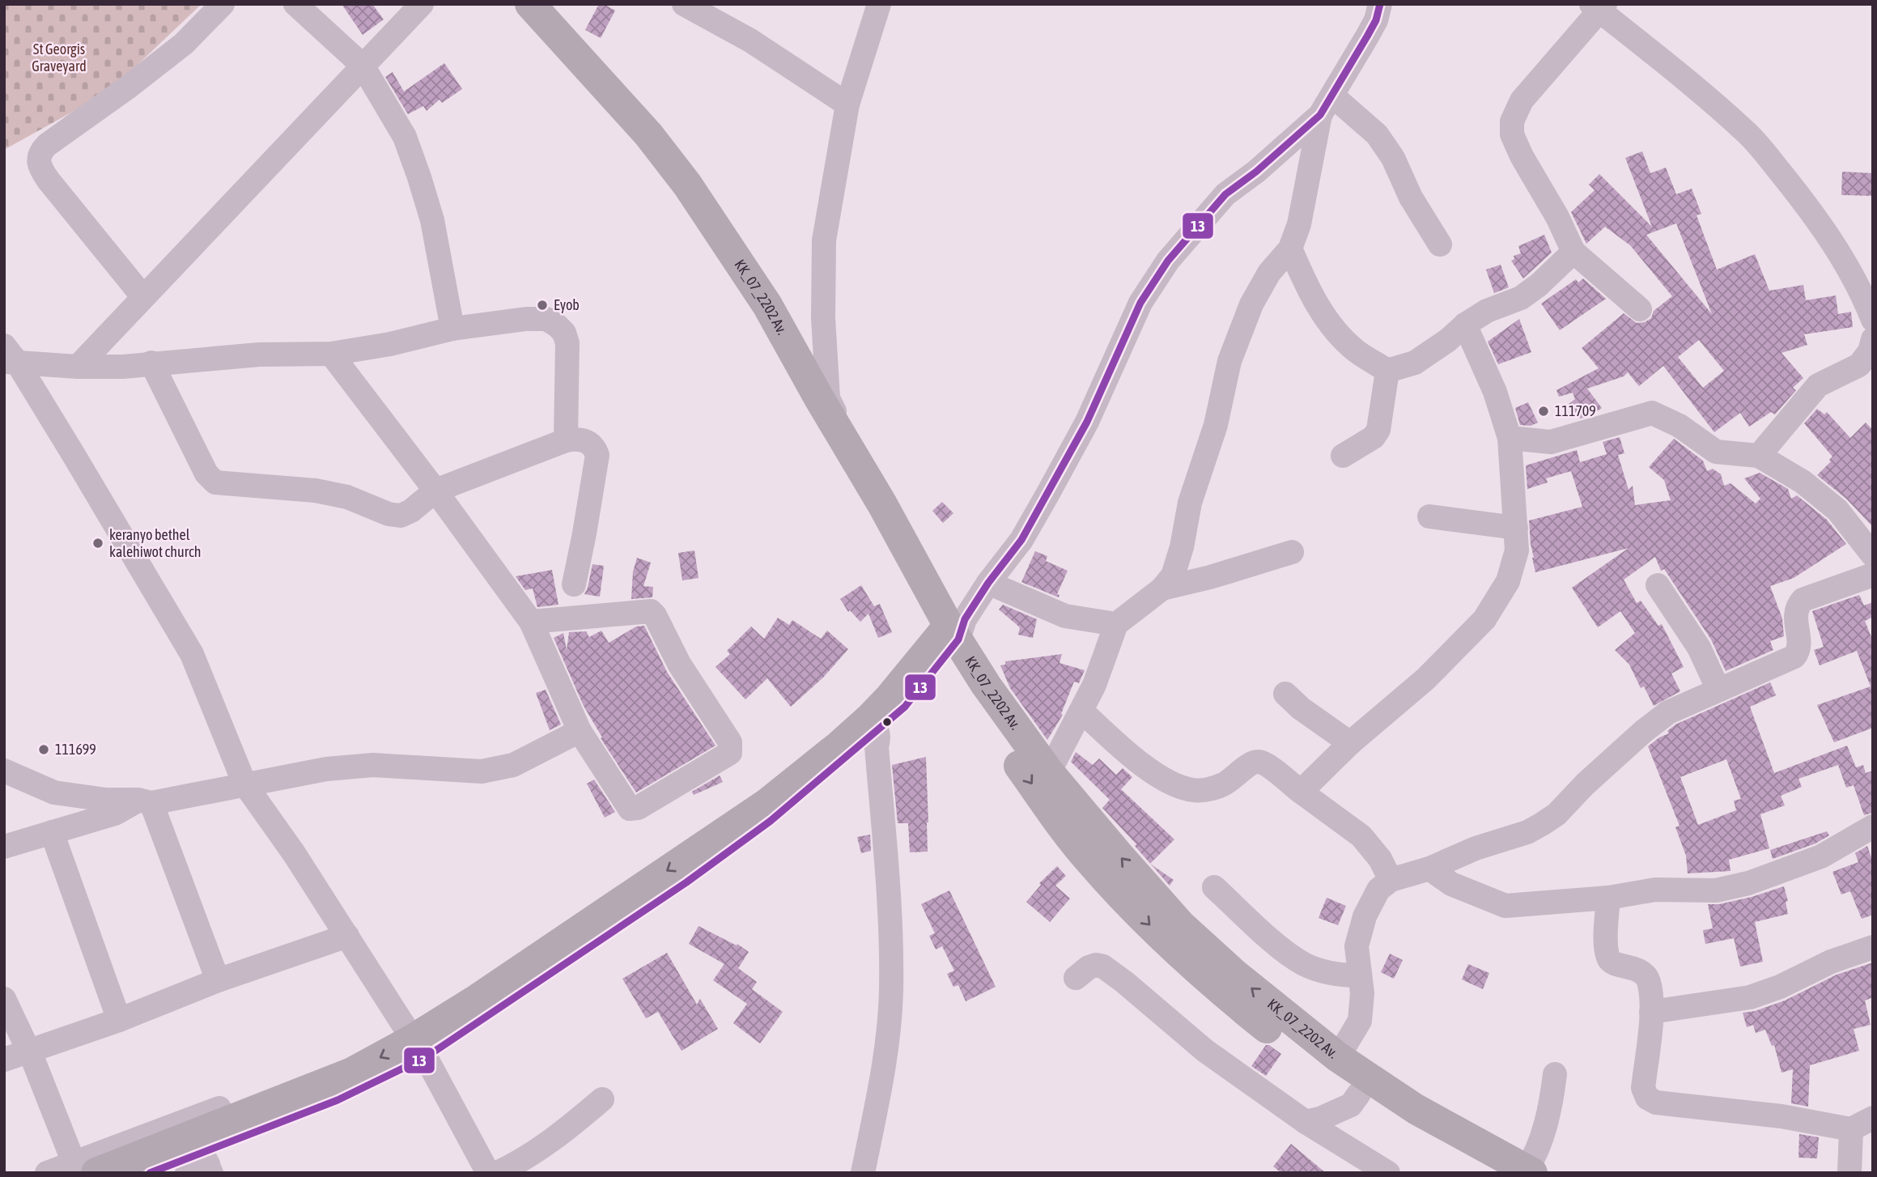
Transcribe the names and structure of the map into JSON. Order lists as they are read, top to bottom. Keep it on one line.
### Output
{"streets":{"main road":["KK_07_2202 Av."]},"parks":["St Georgis Graveyard"],"places":["Eyob","111709","keranyo bethel kalehiwot church","111699"],"lines":["transit line 13"]}
